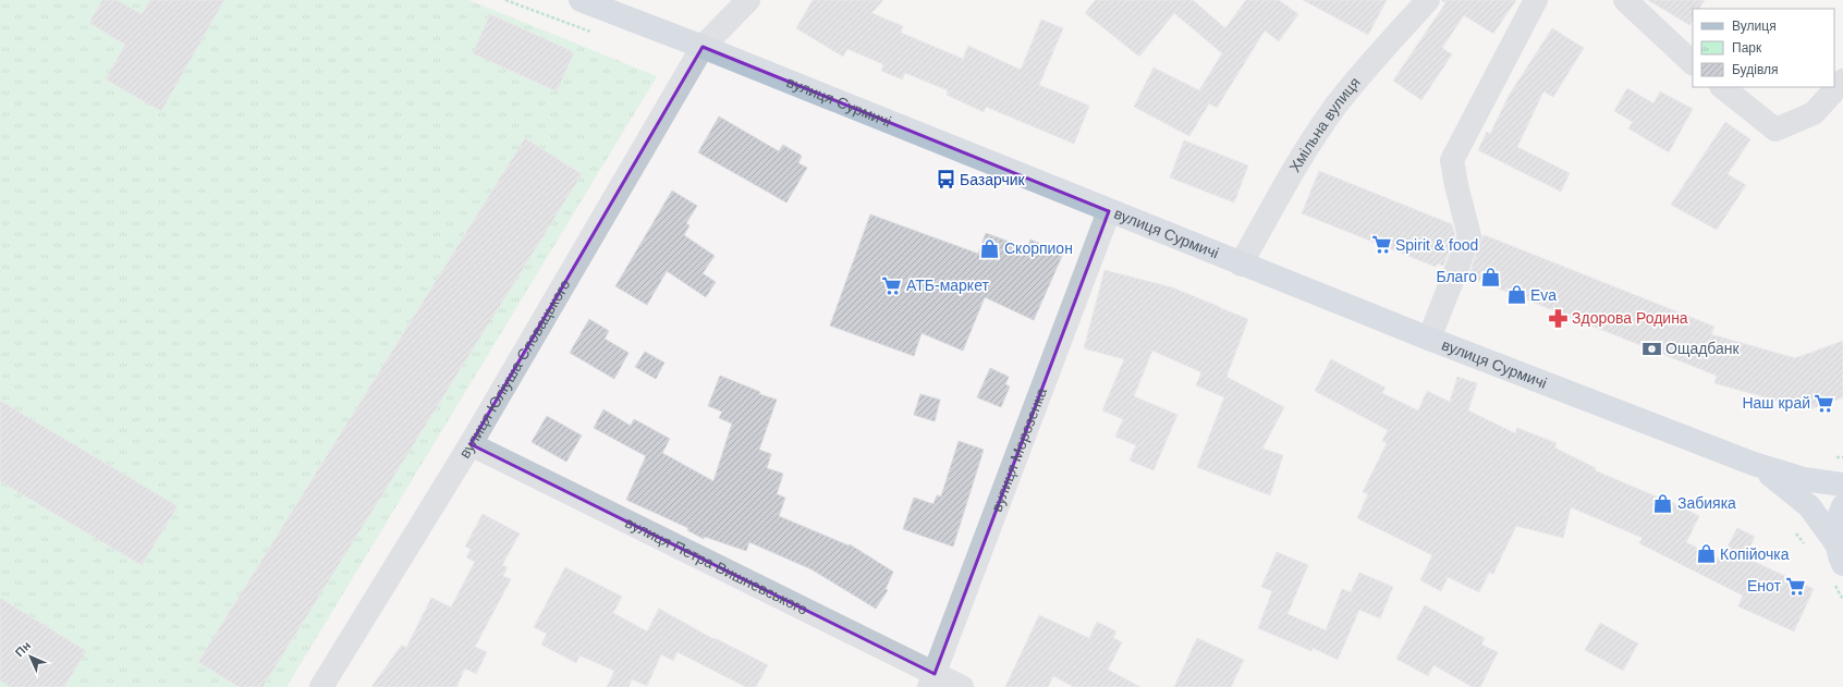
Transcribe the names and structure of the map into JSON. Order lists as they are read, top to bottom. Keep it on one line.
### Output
{"streets":{"main road":["вулиця Сурмичі"],"street":["Хмільна вулиця","вулиця Юліуша Словацького","вулиця Морозенка","вулиця Петра Вишневського"]},"crossings":[["вулиця Сурмичі","Хмільна вулиця"],["вулиця Сурмичі","вулиця Юліуша Словацького"],["вулиця Сурмичі","вулиця Морозенка"],["вулиця Юліуша Словацького","вулиця Петра Вишневського"],["вулиця Морозенка","вулиця Петра Вишневського"]],"places":{"bus stop":["Базарчик"],"supermarket":["Spirit & food","АТБ-маркет","Наш край","Енот"],"shop":["Скорпион","Благо","Eva","Забияка","Копійочка"],"pharmacy":["Здорова Родина"],"bank":["Ощадбанк"]},"legend":["Вулиця","Парк","Будівля"],"north":"top left"}
